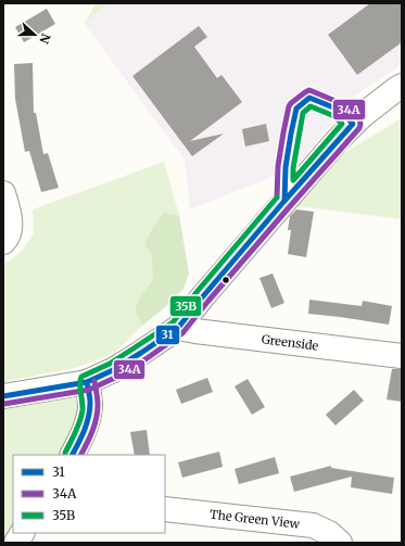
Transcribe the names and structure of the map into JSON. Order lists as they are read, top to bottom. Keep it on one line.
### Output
{"streets":{"street":["Greenside","The Green View"]},"lines":["transit line 34A","transit line 31","transit line 35B"],"legend":["31","34A","35B"],"north":"right"}
